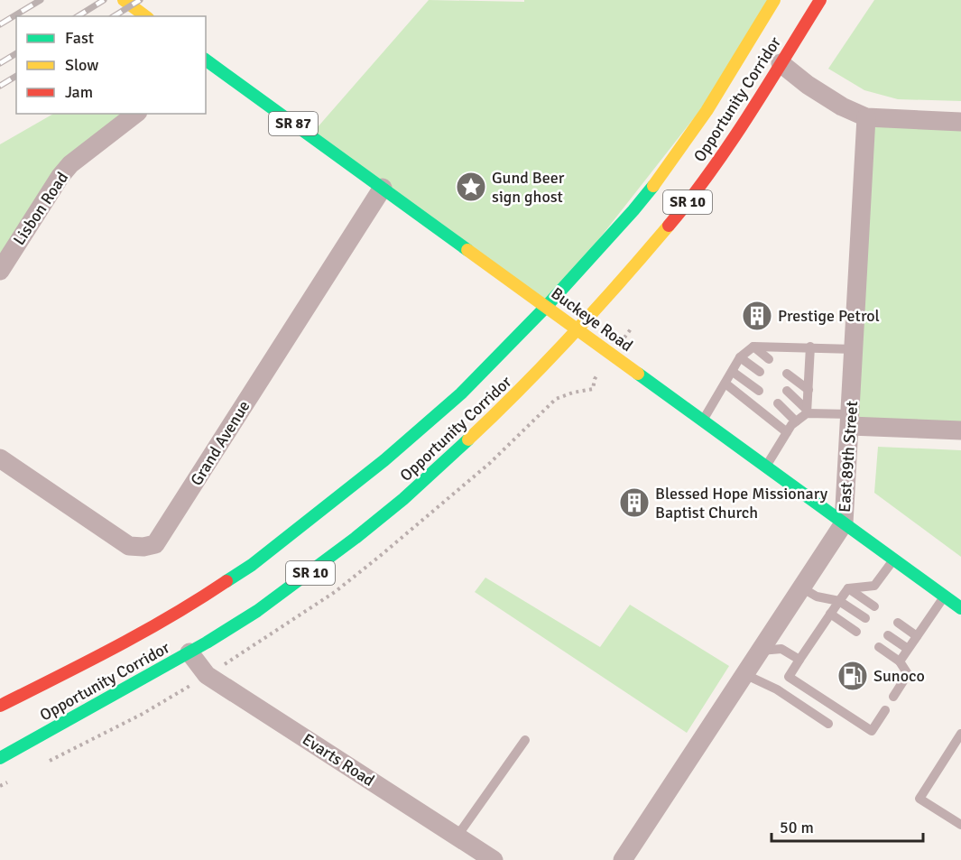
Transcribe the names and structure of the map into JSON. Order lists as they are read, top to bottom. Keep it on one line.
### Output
{"streets":{"main road":["Opportunity Corridor","SR 87","SR 10","Buckeye Road"],"street":["Lisbon Road","Grand Avenue","East 89th Street","Evarts Road"]},"crossings":[["Opportunity Corridor","Buckeye Road"],["Opportunity Corridor","Evarts Road"],["Buckeye Road","Grand Avenue"],["Buckeye Road","East 89th Street"]],"places":{"place":["Gund Beer sign ghost"],"building":["Prestige Petrol","Blessed Hope Missionary Baptist Church"],"fuel station":["Sunoco"]},"legend":["Fast","Slow","Jam"],"scale_bar":"50 m"}
